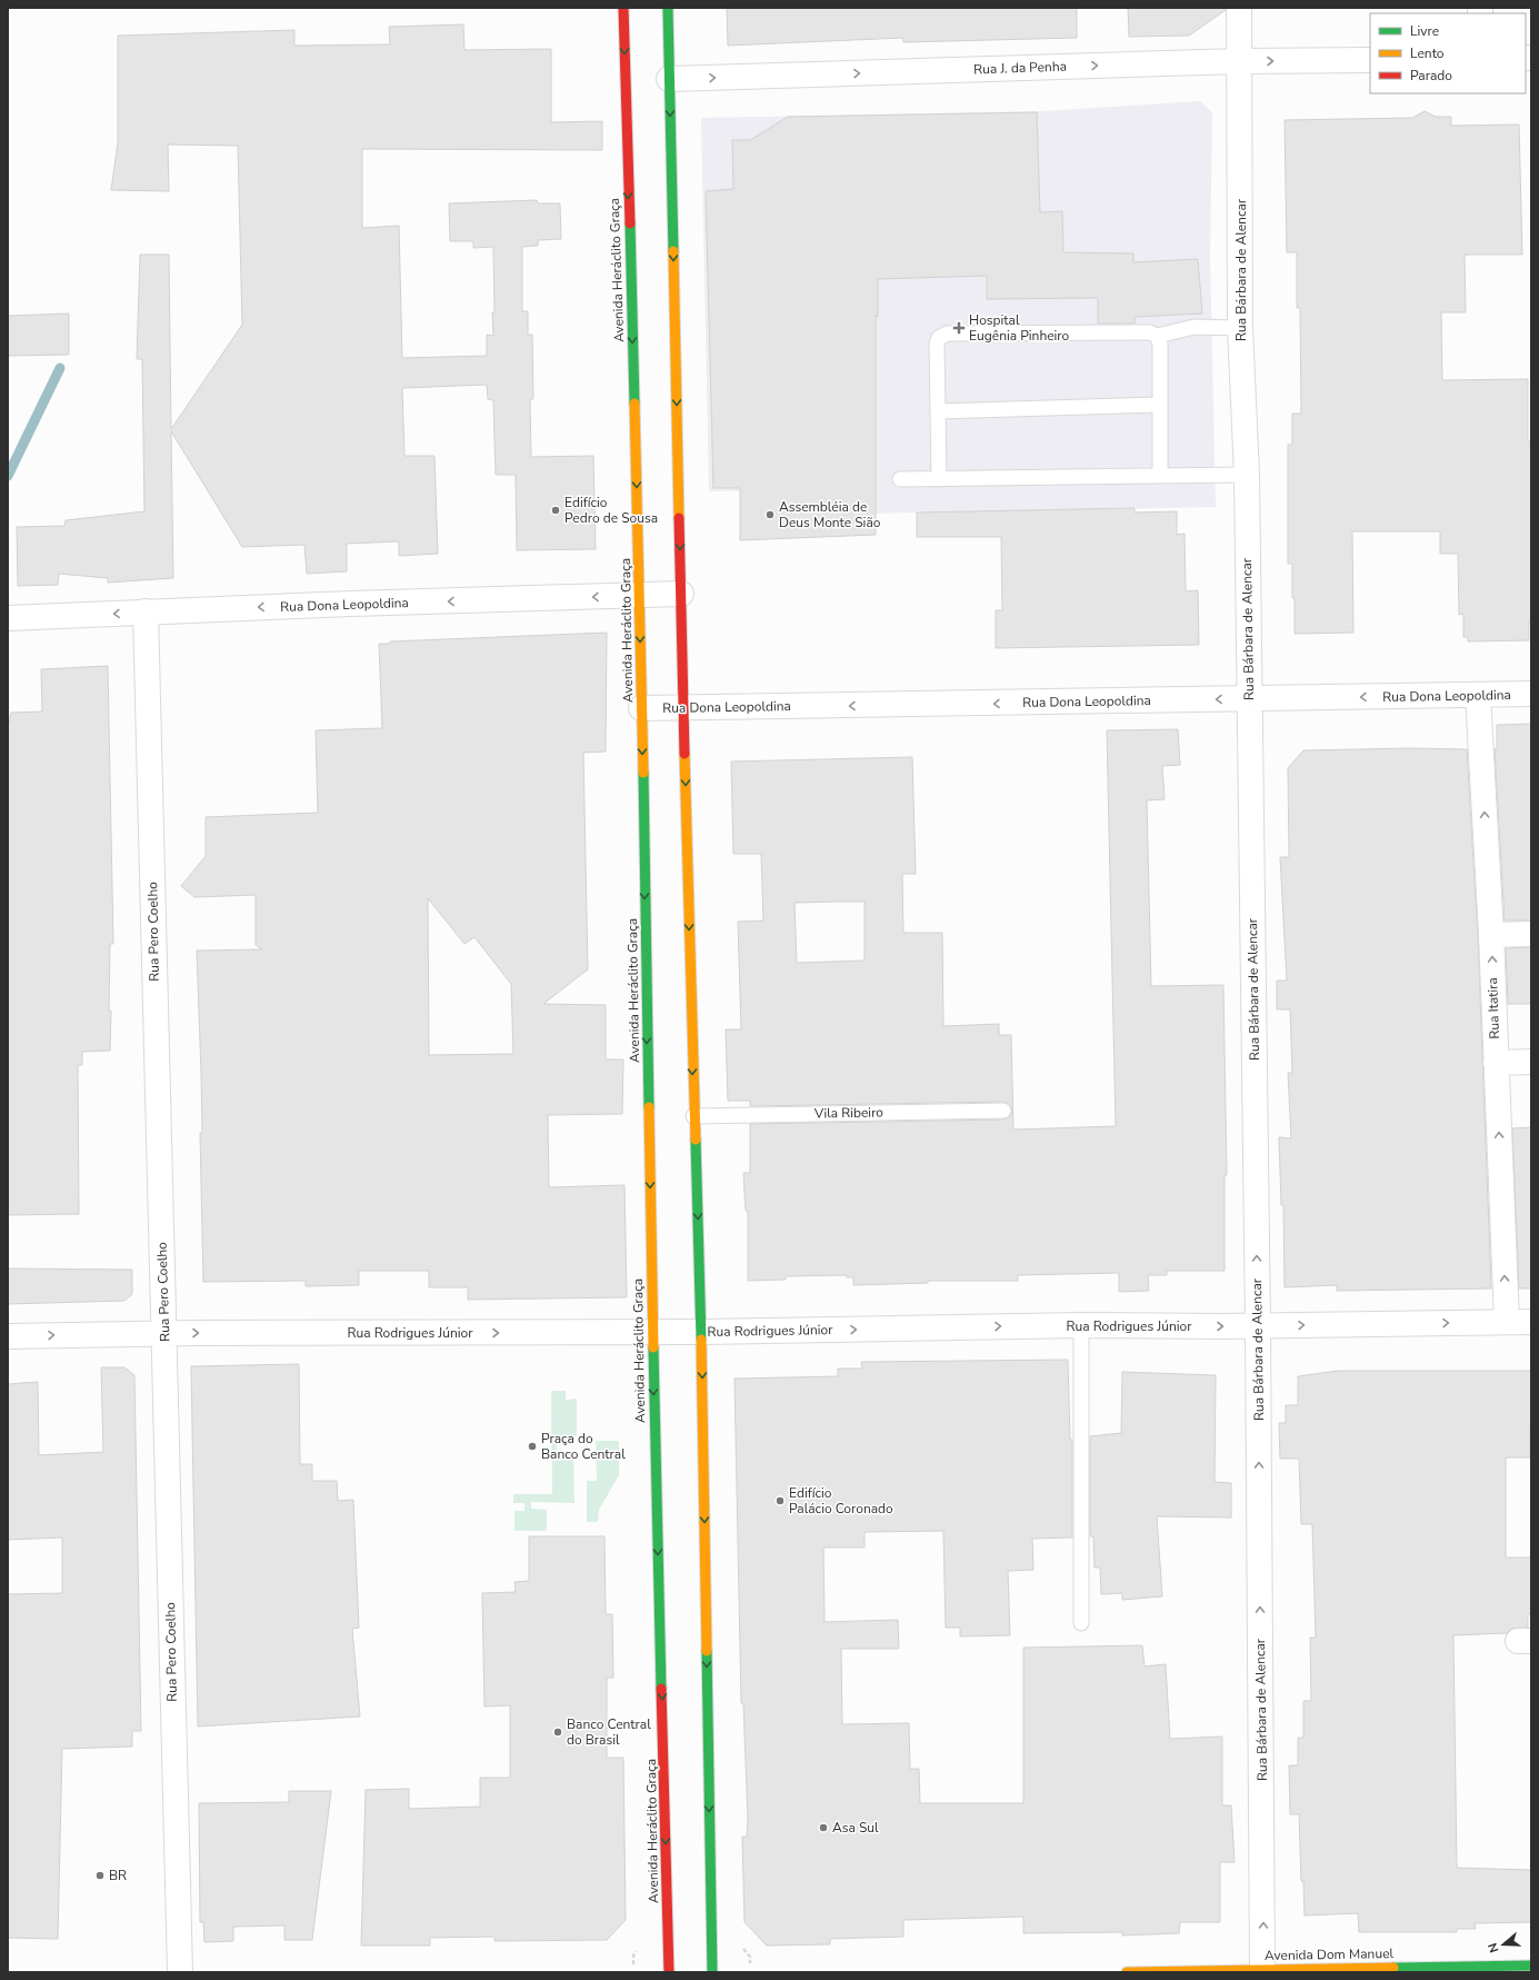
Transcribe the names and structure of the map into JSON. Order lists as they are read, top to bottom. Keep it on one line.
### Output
{"streets":{"main road":["Avenida Heráclito Graça","Avenida Dom Manuel"],"street":["Rua J. da Penha","Rua Bárbara de Alencar","Rua Dona Leopoldina","Rua Pero Coelho","Rua Itatira","Rua Rodrigues Júnior"],"lane":["Vila Ribeiro"]},"crossings":[["Rua J. da Penha","Rua Bárbara de Alencar"],["Avenida Heráclito Graça","Rua Dona Leopoldina"],["Avenida Heráclito Graça","Rua Rodrigues Júnior"],["Rua Bárbara de Alencar","Rua Dona Leopoldina"],["Rua Bárbara de Alencar","Rua Rodrigues Júnior"],["Rua Bárbara de Alencar","Avenida Dom Manuel"],["Rua Dona Leopoldina","Rua Pero Coelho"],["Rua Dona Leopoldina","Rua Itatira"],["Rua Pero Coelho","Rua Rodrigues Júnior"],["Rua Itatira","Rua Rodrigues Júnior"]],"one_way":["Rua J. da Penha","Rua Bárbara de Alencar","Rua Dona Leopoldina","Rua Itatira","Rua Rodrigues Júnior"],"places":{"health":["Hospital Eugênia Pinheiro"],"other":["Edifício Pedro de Sousa","Assembléia de Deus Monte Sião","Praça do Banco Central","Edifício Palácio Coronado","Banco Central do Brasil","Asa Sul","BR"]},"legend":["Livre","Lento","Parado"],"north":"left"}
